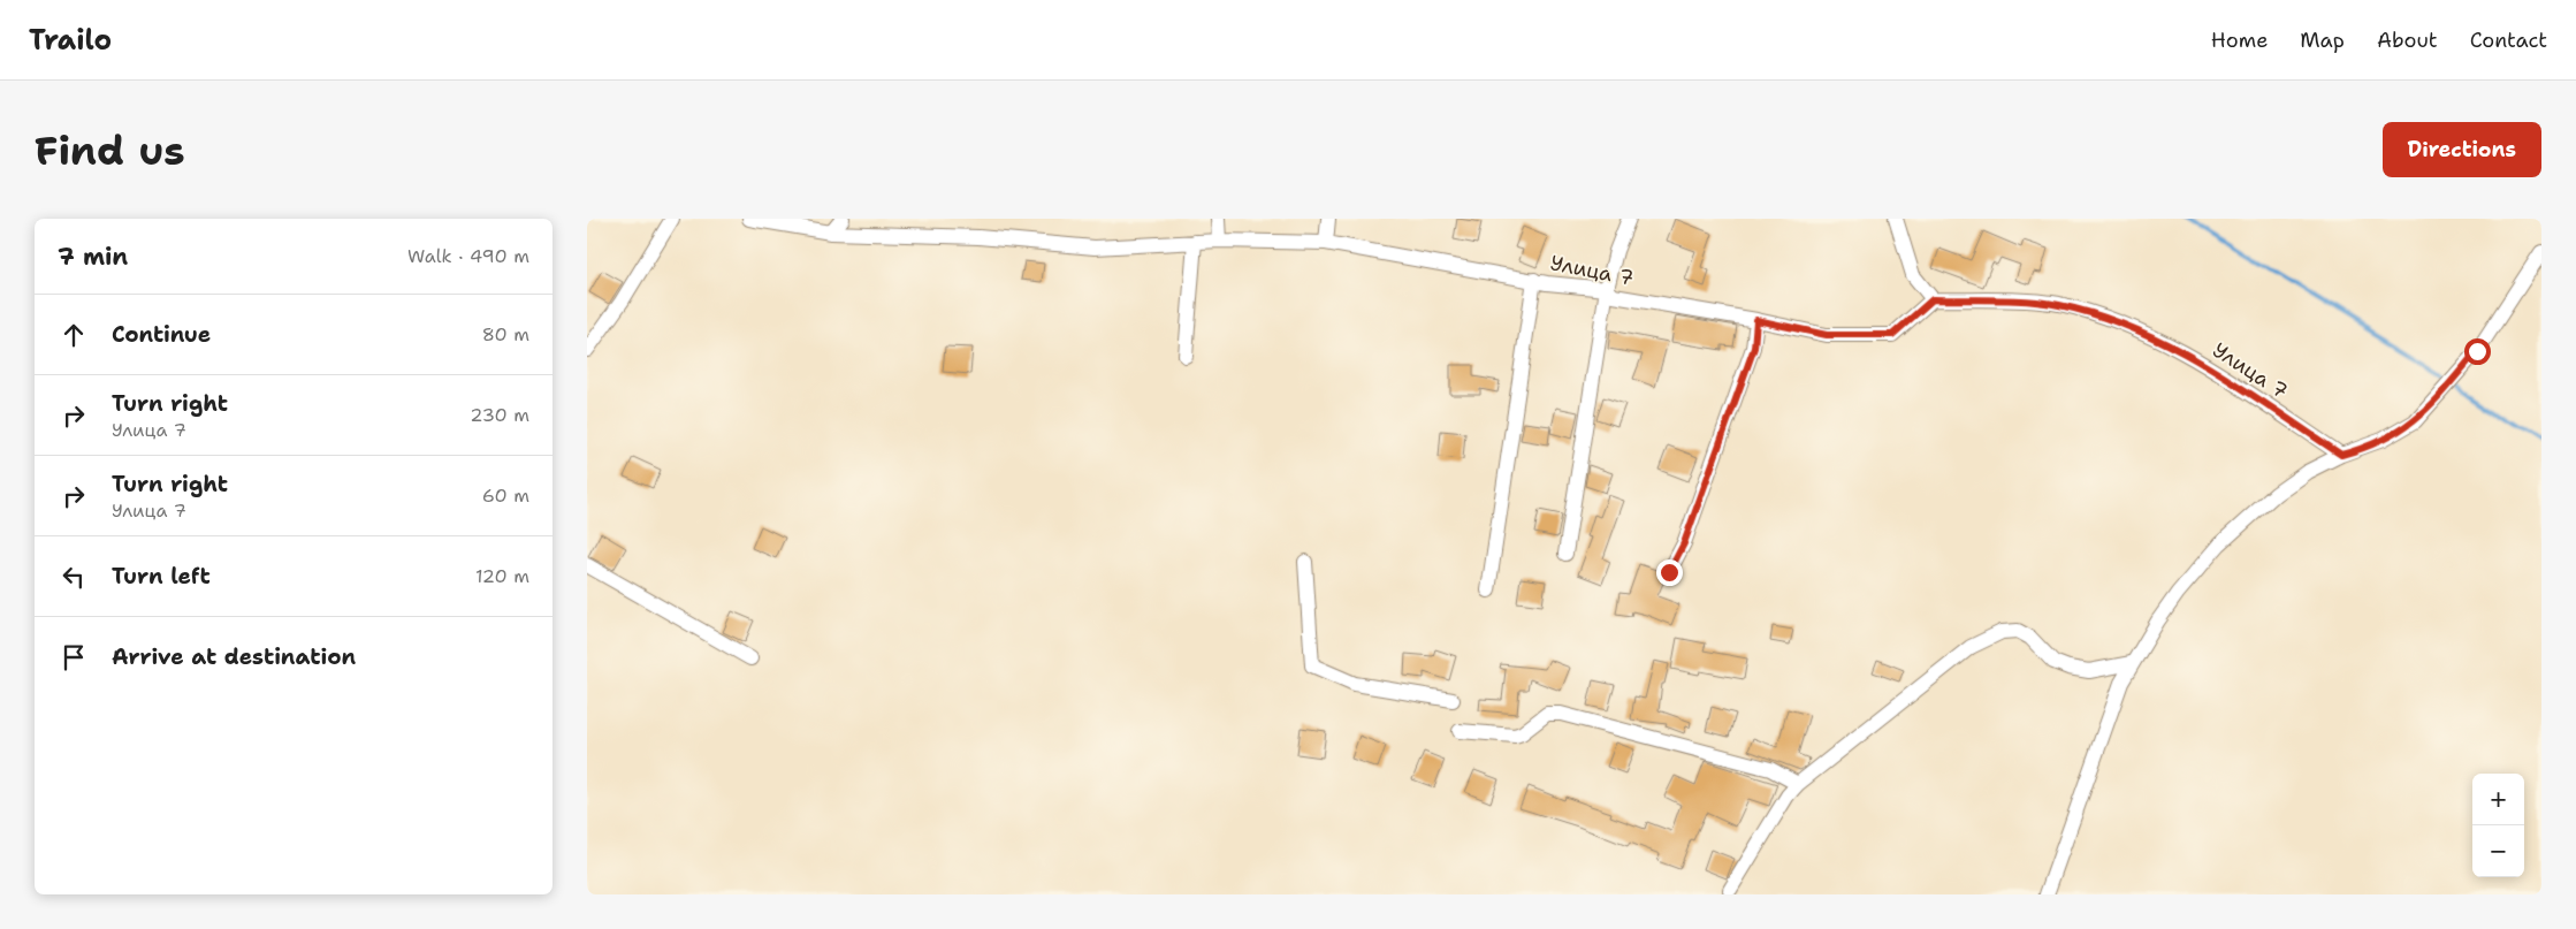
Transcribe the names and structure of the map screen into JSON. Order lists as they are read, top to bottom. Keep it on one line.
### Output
{"streets":{"street":["Улица 7"]},"page":{"header":"Trailo","nav":["Home","Map","About","Contact"],"buttons":"Directions","title":"Find us","heading":["7 min","Walk · 490 m"],"list":[["Continue","80 m"],["Turn right","Улица 7","230 m"],["Turn right","Улица 7","60 m"],["Turn left","120 m"],"Arrive at destination"],"map_buttons":["+","−"]}}
